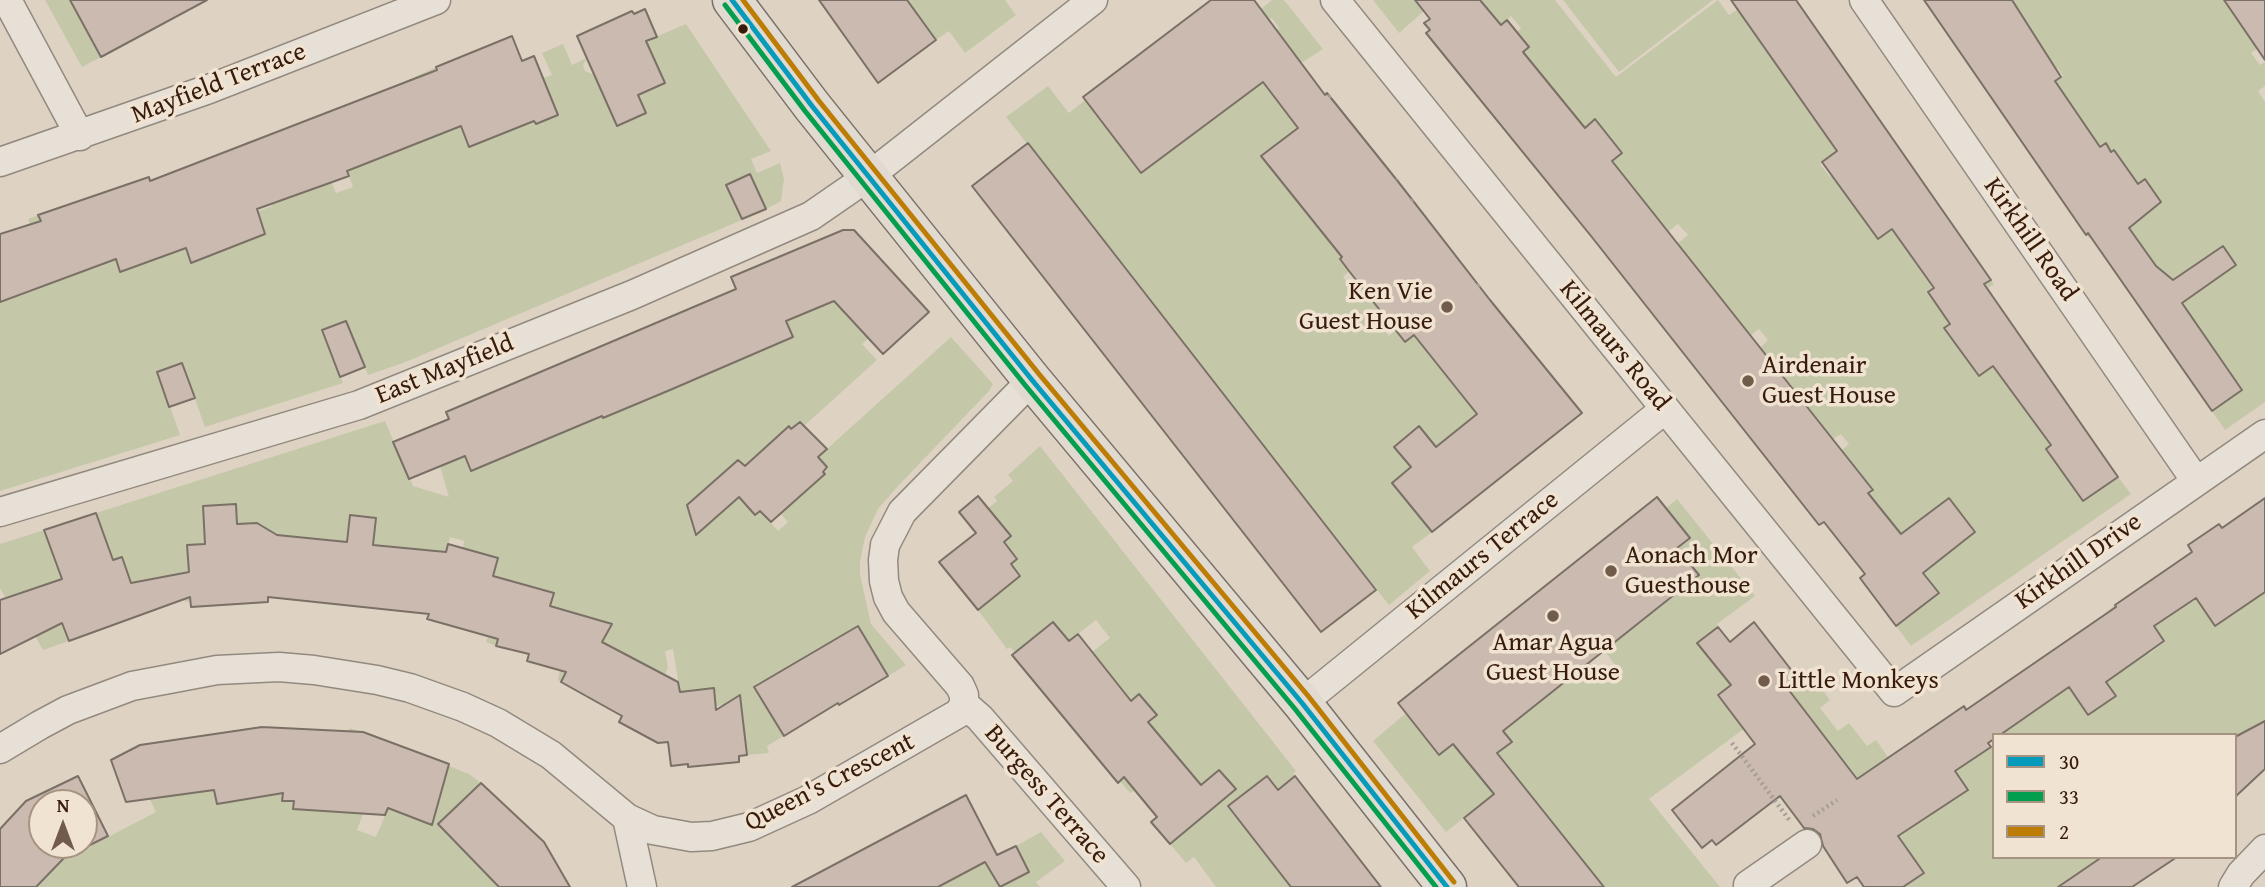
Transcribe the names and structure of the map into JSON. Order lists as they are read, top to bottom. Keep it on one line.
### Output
{"streets":{"street":["Mayfield Terrace","Kirkhill Road","Kilmaurs Road","East Mayfield","Kilmaurs Terrace","Kirkhill Drive","Queen's Crescent","Burgess Terrace"]},"crossings":[["Kirkhill Road","Kirkhill Drive"],["Kilmaurs Road","Kilmaurs Terrace"],["Kilmaurs Road","Kirkhill Drive"],["Queen's Crescent","Burgess Terrace"]],"places":["Ken Vie Guest House","Airdenair Guest House","Aonach Mor Guesthouse","Amar Agua Guest House","Little Monkeys"],"lines":["transit line 30","transit line 2","transit line 33"],"legend":["30","33","2"],"north":"top"}
